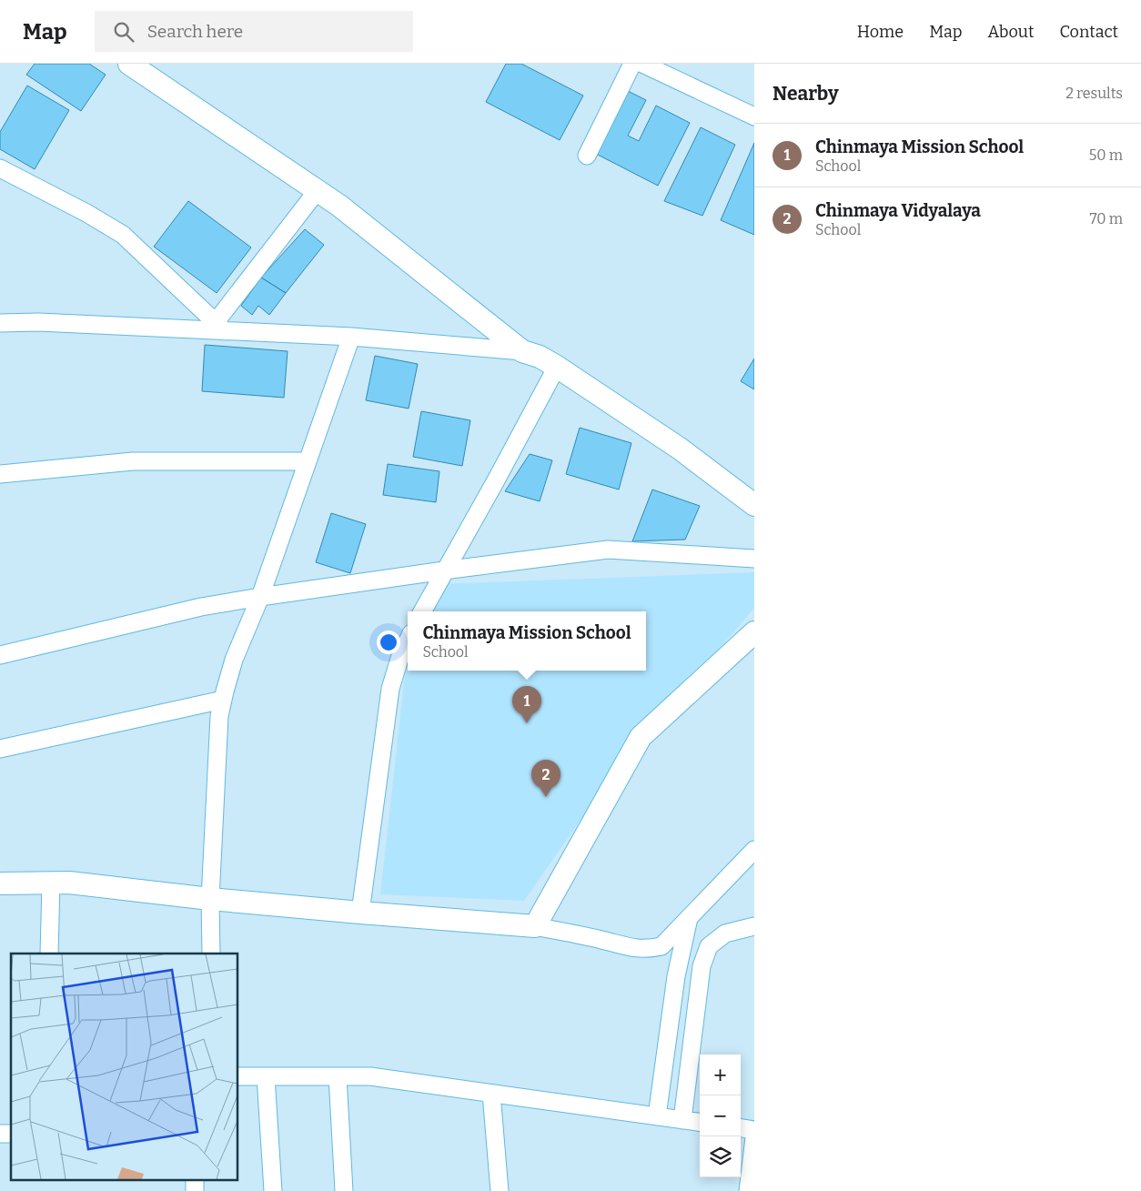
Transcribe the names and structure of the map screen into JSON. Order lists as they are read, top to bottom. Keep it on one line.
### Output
{"page":{"header":"Map","search":"Search here","nav":["Home","Map","About","Contact"],"heading":["Nearby","2 results"],"list":[{"mark":"1","name":"Chinmaya Mission School","note":"School","value":"50 m"},{"mark":"2","name":"Chinmaya Vidyalaya","note":"School","value":"70 m"}],"popup":["Chinmaya Mission School","School"],"pins":["1","2"],"map_buttons":["+","−"]}}
